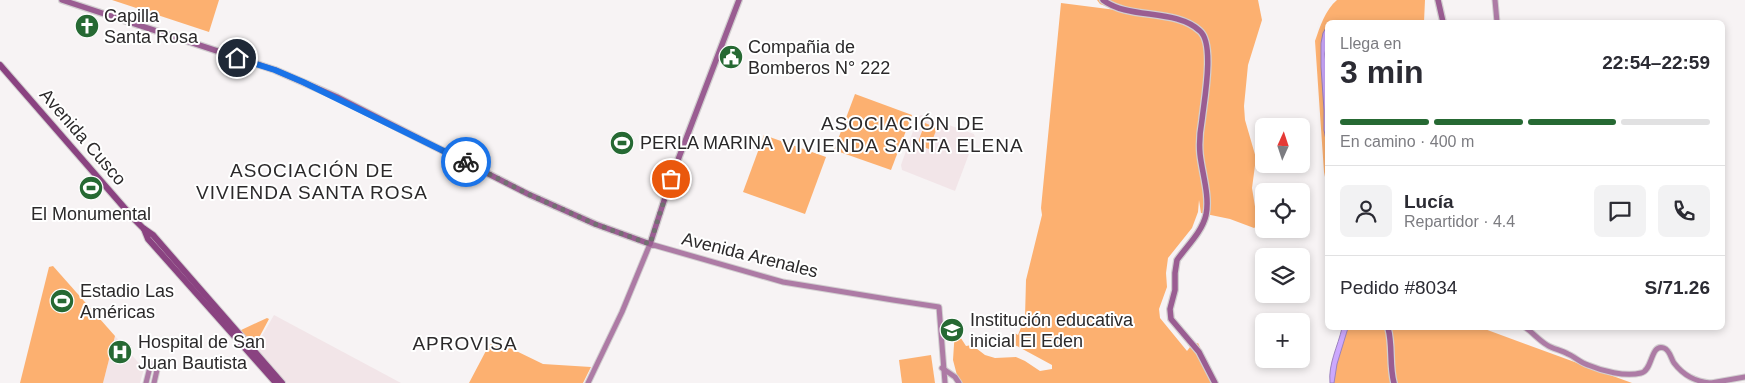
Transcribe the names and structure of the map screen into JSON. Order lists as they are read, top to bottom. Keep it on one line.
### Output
{"streets":{"highway":["Avenida Cusco"],"main road":["Avenida Arenales"]},"districts":["ASOCIACIÓN DE VIVIENDA SANTA ELENA","ASOCIACIÓN DE VIVIENDA SANTA ROSA","APROVISA"],"places":{"church":["Capilla Santa Rosa"],"public building":["Compañia de Bomberos N° 222"],"sports":["PERLA MARINA","El Monumental","Estadio Las Américas"],"school or university":["Institución educativa inicial El Eden"],"hospital":["Hospital de San Juan Bautista"]},"north":"top","page":{"heading":["3 min","Llega en","22:54–22:59"],"panel":["Lucía","Repartidor · 4.4","Pedido #8034","S/71.26"],"bar":"En camino · 400 m","map_buttons":"+"}}
